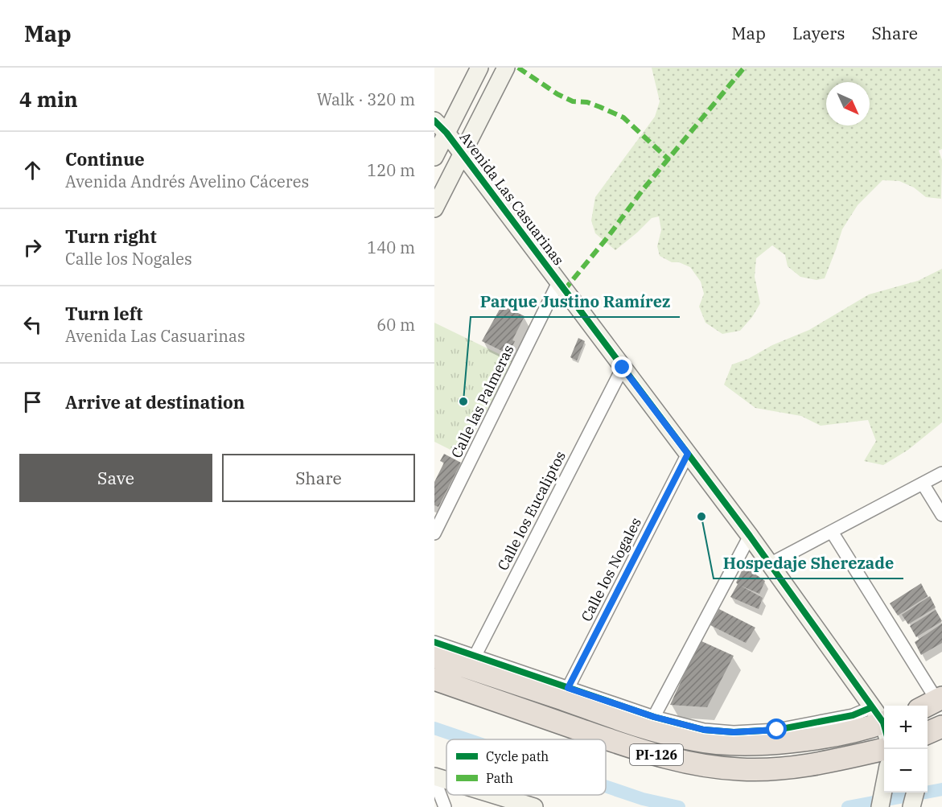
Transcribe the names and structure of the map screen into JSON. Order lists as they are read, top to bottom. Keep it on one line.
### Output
{"streets":{"highway":["PI-126"],"street":["Avenida Las Casuarinas","Calle las Palmeras","Calle los Eucaliptos","Calle los Nogales"]},"crossings":[["Avenida Las Casuarinas","Calle las Palmeras"],["Avenida Las Casuarinas","Calle los Eucaliptos"],["Avenida Las Casuarinas","Calle los Nogales"],["Avenida Las Casuarinas","PI-126"],["Calle los Eucaliptos","PI-126"],["Calle los Nogales","PI-126"]],"places":["Parque Justino Ramírez","Hospedaje Sherezade"],"legend":["Cycle path","Path"],"north":"bottom right","page":{"header":"Map","nav":["Map","Layers","Share"],"heading":["4 min","Walk · 320 m"],"list":[["Continue","Avenida Andrés Avelino Cáceres","120 m"],["Turn right","Calle los Nogales","140 m"],["Turn left","Avenida Las Casuarinas","60 m"],"Arrive at destination"],"buttons":["Save","Share"],"map_buttons":["+","−"]}}
